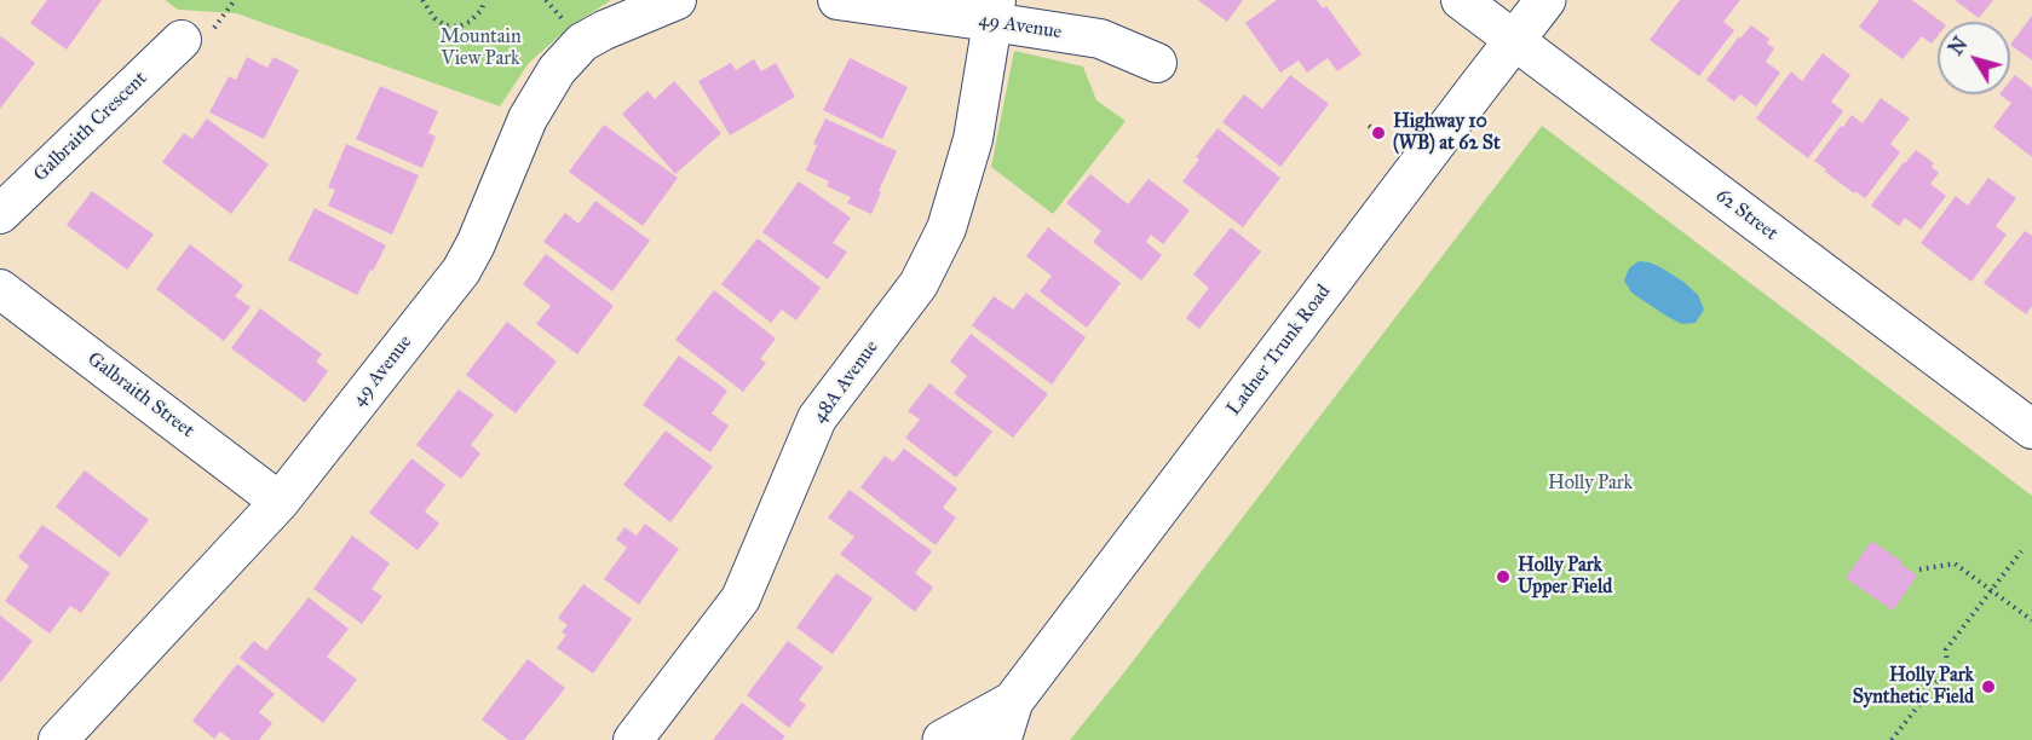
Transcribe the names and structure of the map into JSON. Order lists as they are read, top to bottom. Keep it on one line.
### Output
{"streets":{"main road":["Ladner Trunk Road"],"street":["49 Avenue","Galbraith Crescent","62 Street","48A Avenue","Galbraith Street"]},"crossings":[["49 Avenue","48A Avenue"],["49 Avenue","Galbraith Street"],["62 Street","Ladner Trunk Road"]],"parks":["Mountain View Park","Holly Park"],"places":["Highway 10 (WB) at 62 St","Holly Park Upper Field","Holly Park Synthetic Field"],"north":"top left"}
